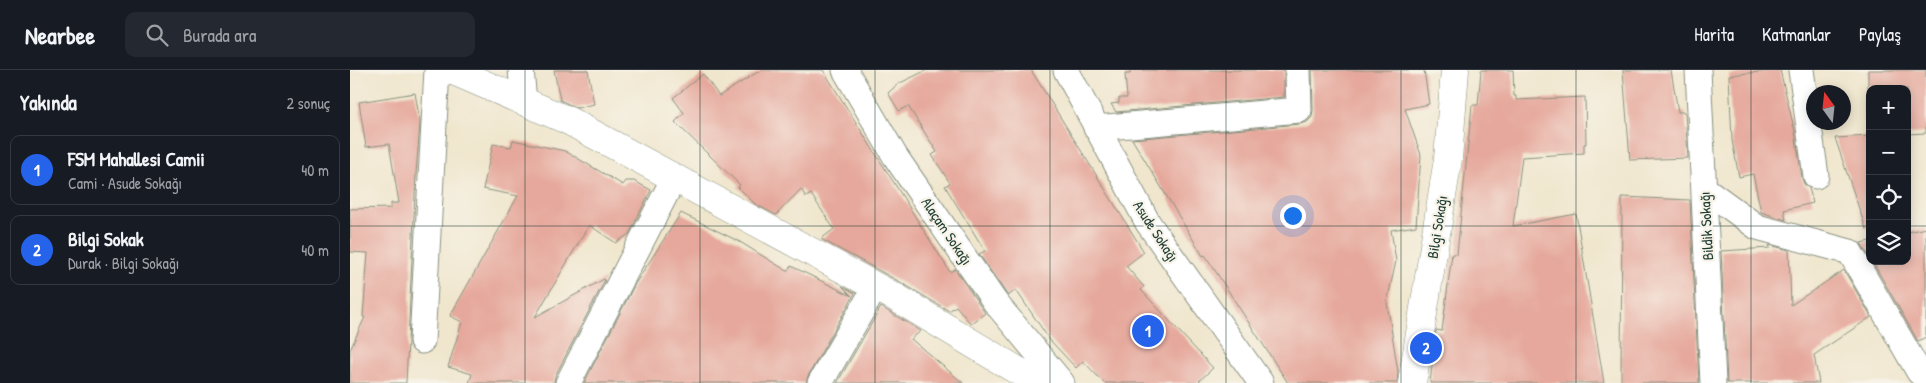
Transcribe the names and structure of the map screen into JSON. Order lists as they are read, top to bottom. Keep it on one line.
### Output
{"streets":{"street":["Bildik Sokağı","Bilgi Sokağı","Alaçam Sokağı","Asude Sokağı"]},"north":"top","page":{"header":"Nearbee","search":"Burada ara","nav":["Harita","Katmanlar","Paylaş"],"heading":["Yakında","2 sonuç"],"map_buttons":["+","−"],"list":[{"mark":"1","name":"FSM Mahallesi Camii","note":"Cami · Asude Sokağı","value":"40 m"},{"mark":"2","name":"Bilgi Sokak","note":"Durak · Bilgi Sokağı","value":"40 m"}],"pins":["1","2"]}}
